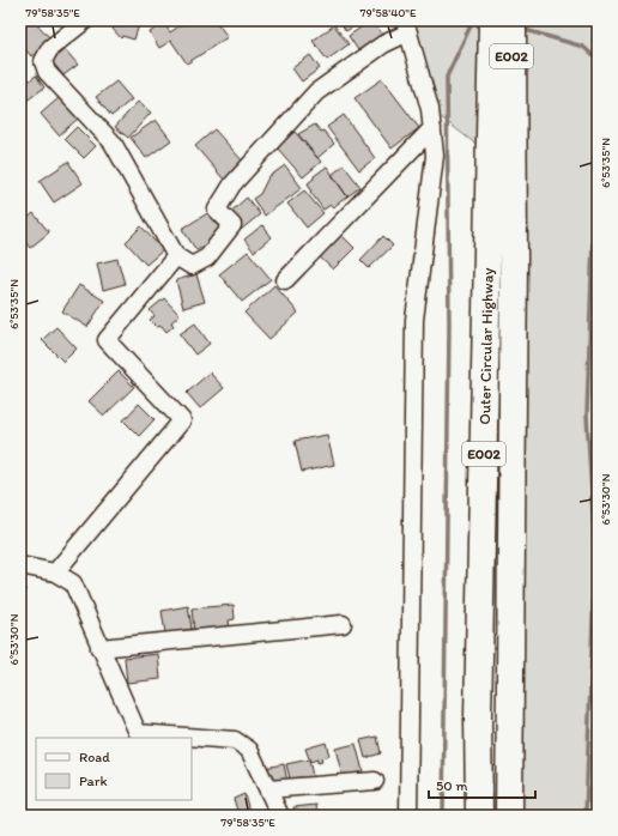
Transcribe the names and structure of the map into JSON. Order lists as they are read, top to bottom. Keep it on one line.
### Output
{"streets":{"highway":["E002","Outer Circular Highway"]},"legend":["Road","Park"],"scale_bar":"50 m","coordinates":["79°58'35\"E","79°58'40\"E","6°53'35\"N","6°53'30\"N"]}
